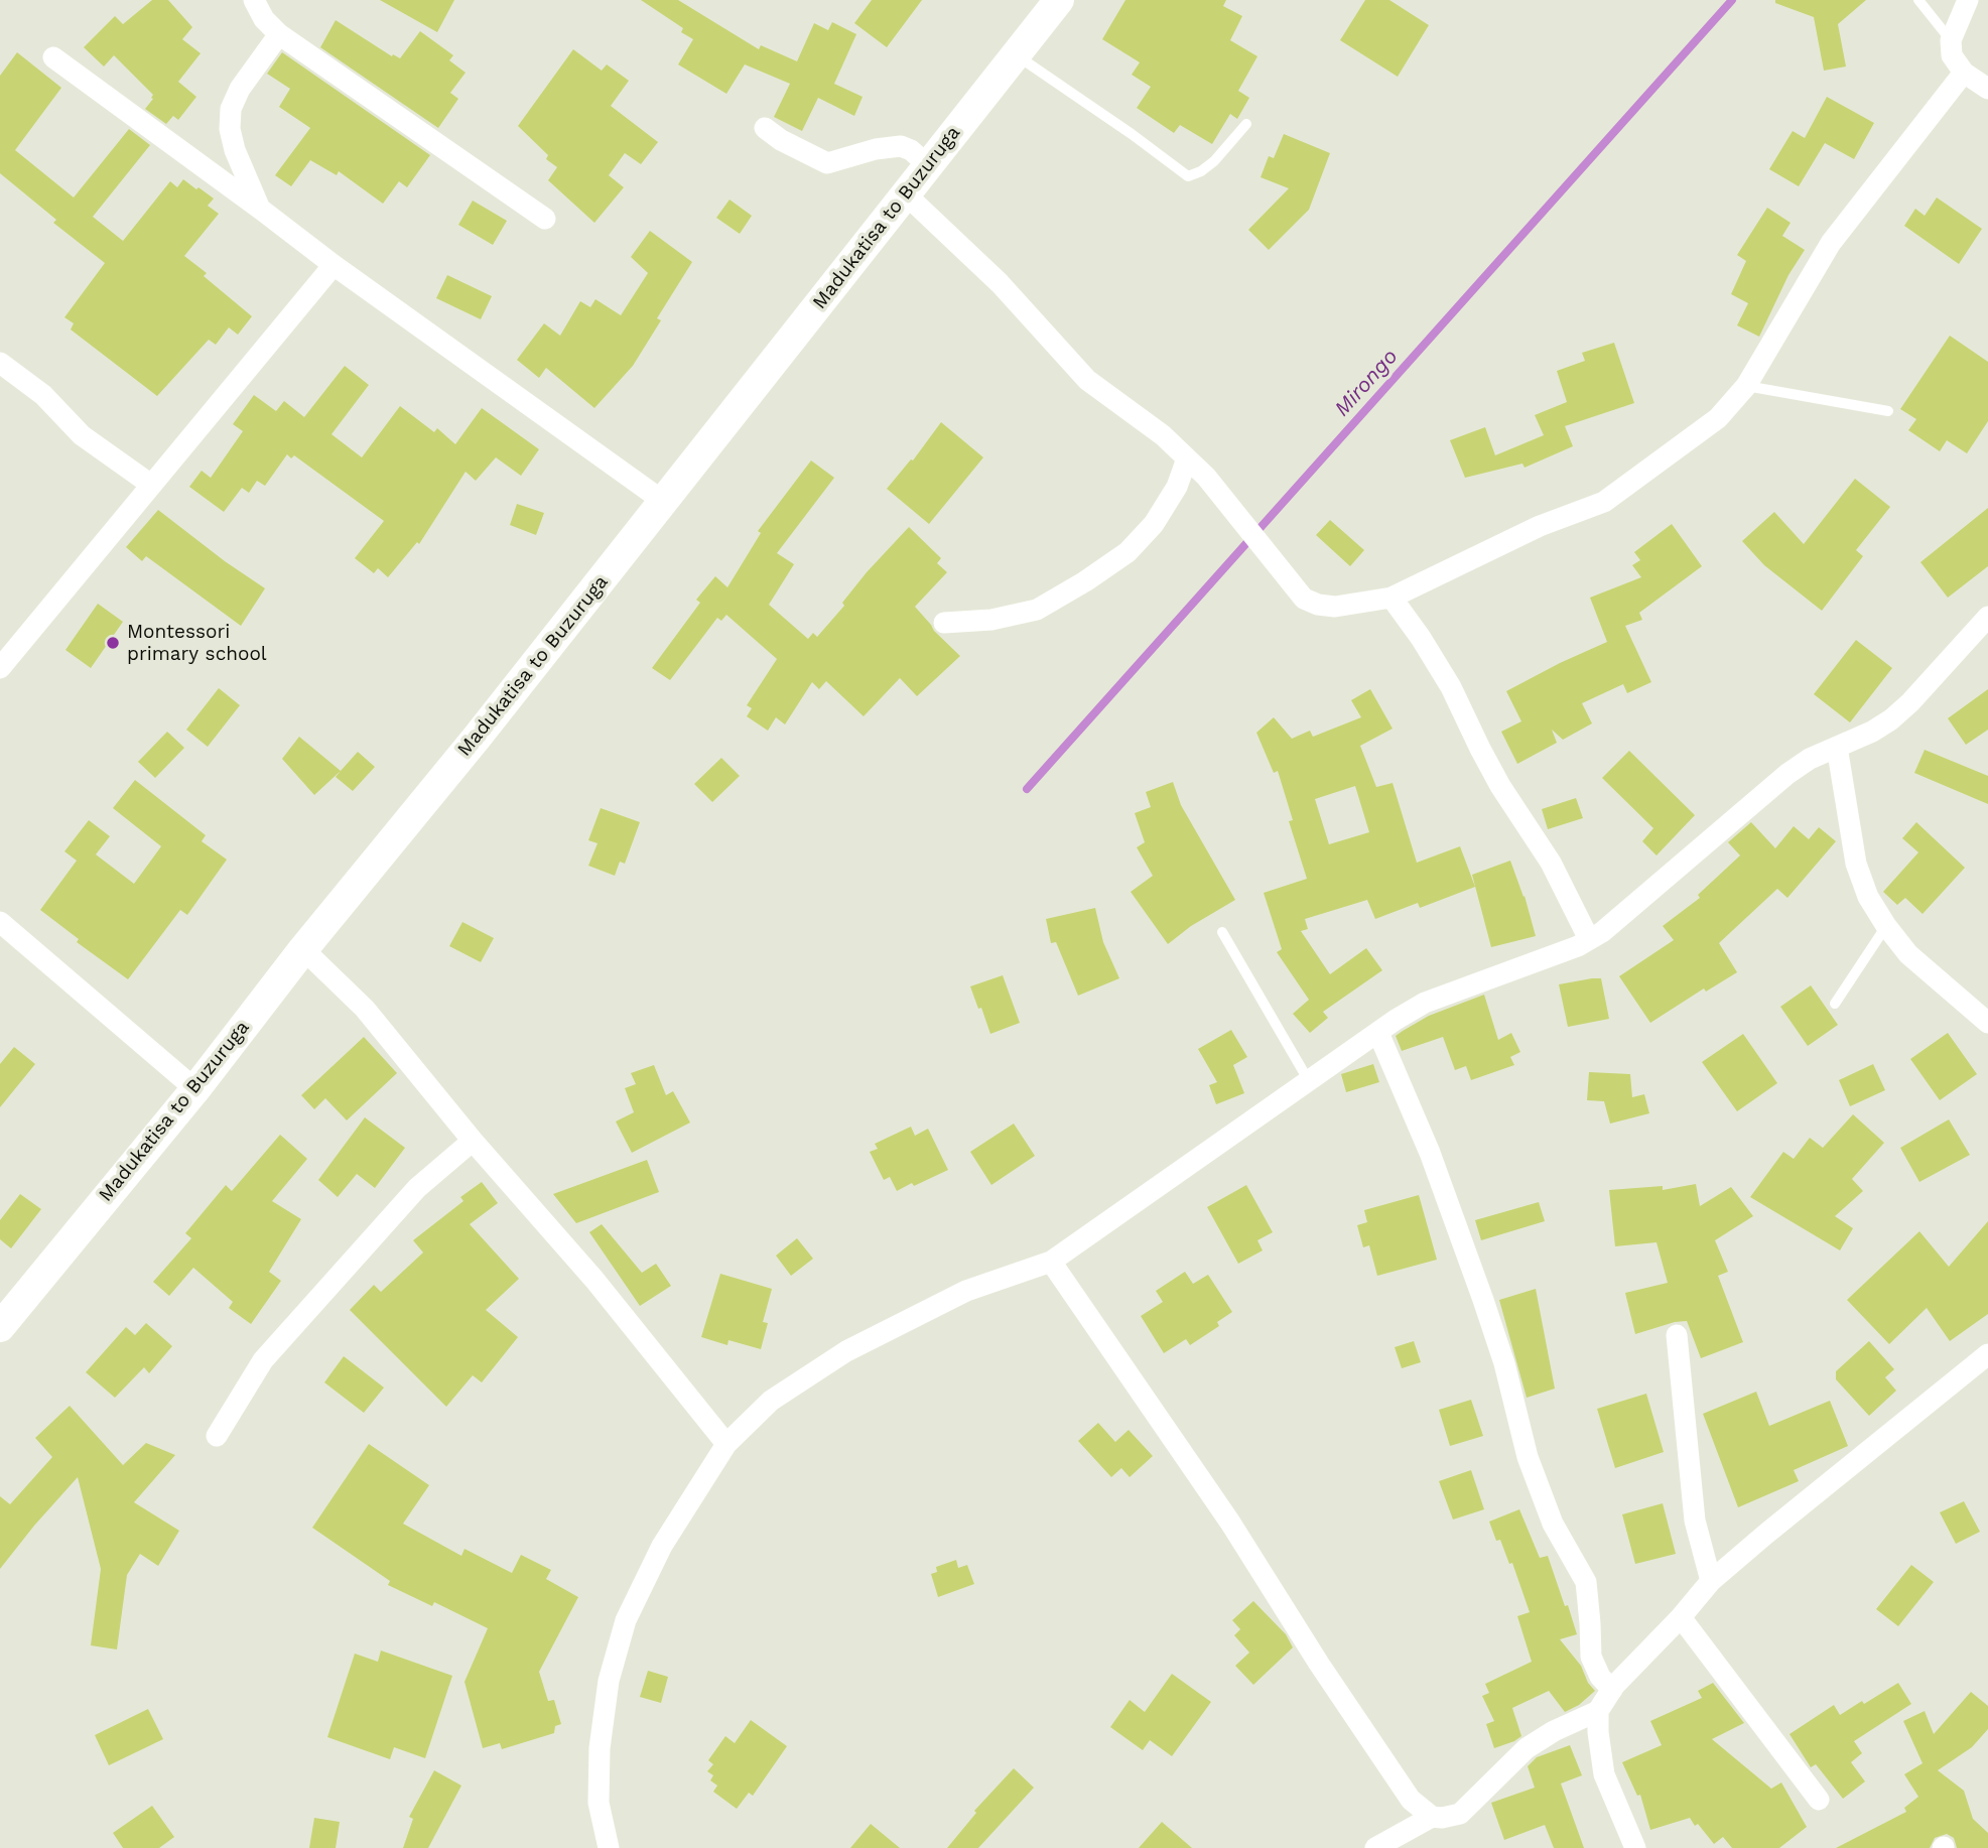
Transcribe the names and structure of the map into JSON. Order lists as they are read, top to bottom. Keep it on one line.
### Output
{"streets":{"main road":["Madukatisa to Buzuruga"]},"water":["Mirongo"],"places":["Montessori primary school"]}
